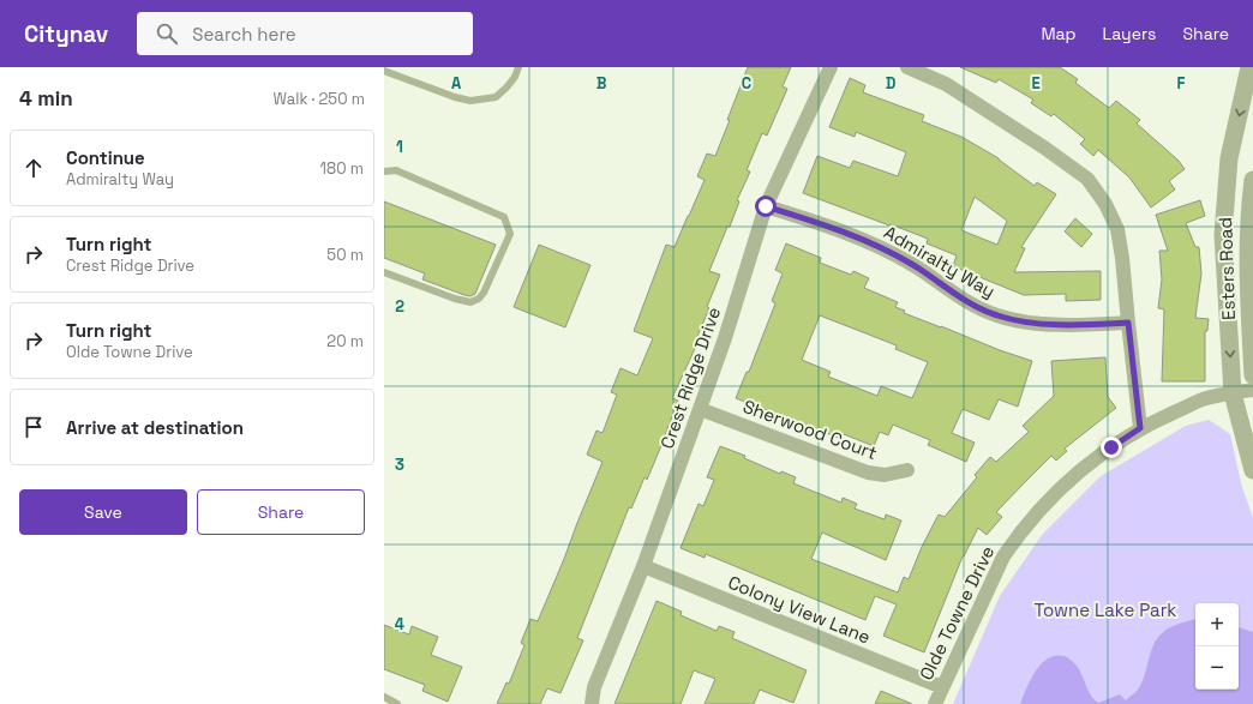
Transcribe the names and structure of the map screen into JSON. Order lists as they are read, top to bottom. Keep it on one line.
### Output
{"streets":{"street":["Admiralty Way","Esters Road","Crest Ridge Drive","Sherwood Court","Colony View Lane","Olde Towne Drive"]},"crossings":[["Admiralty Way","Crest Ridge Drive"],["Esters Road","Olde Towne Drive"],["Crest Ridge Drive","Sherwood Court"],["Crest Ridge Drive","Colony View Lane"],["Colony View Lane","Olde Towne Drive"]],"parks":["Towne Lake Park"],"page":{"header":"Citynav","search":"Search here","nav":["Map","Layers","Share"],"heading":["4 min","Walk · 250 m"],"list":[["Continue","Admiralty Way","180 m"],["Turn right","Crest Ridge Drive","50 m"],["Turn right","Olde Towne Drive","20 m"],"Arrive at destination"],"buttons":["Save","Share"],"map_buttons":["+","−"]},"grid":{"columns":["A","B","C","D","E","F"],"rows":["1","2","3","4"]}}
